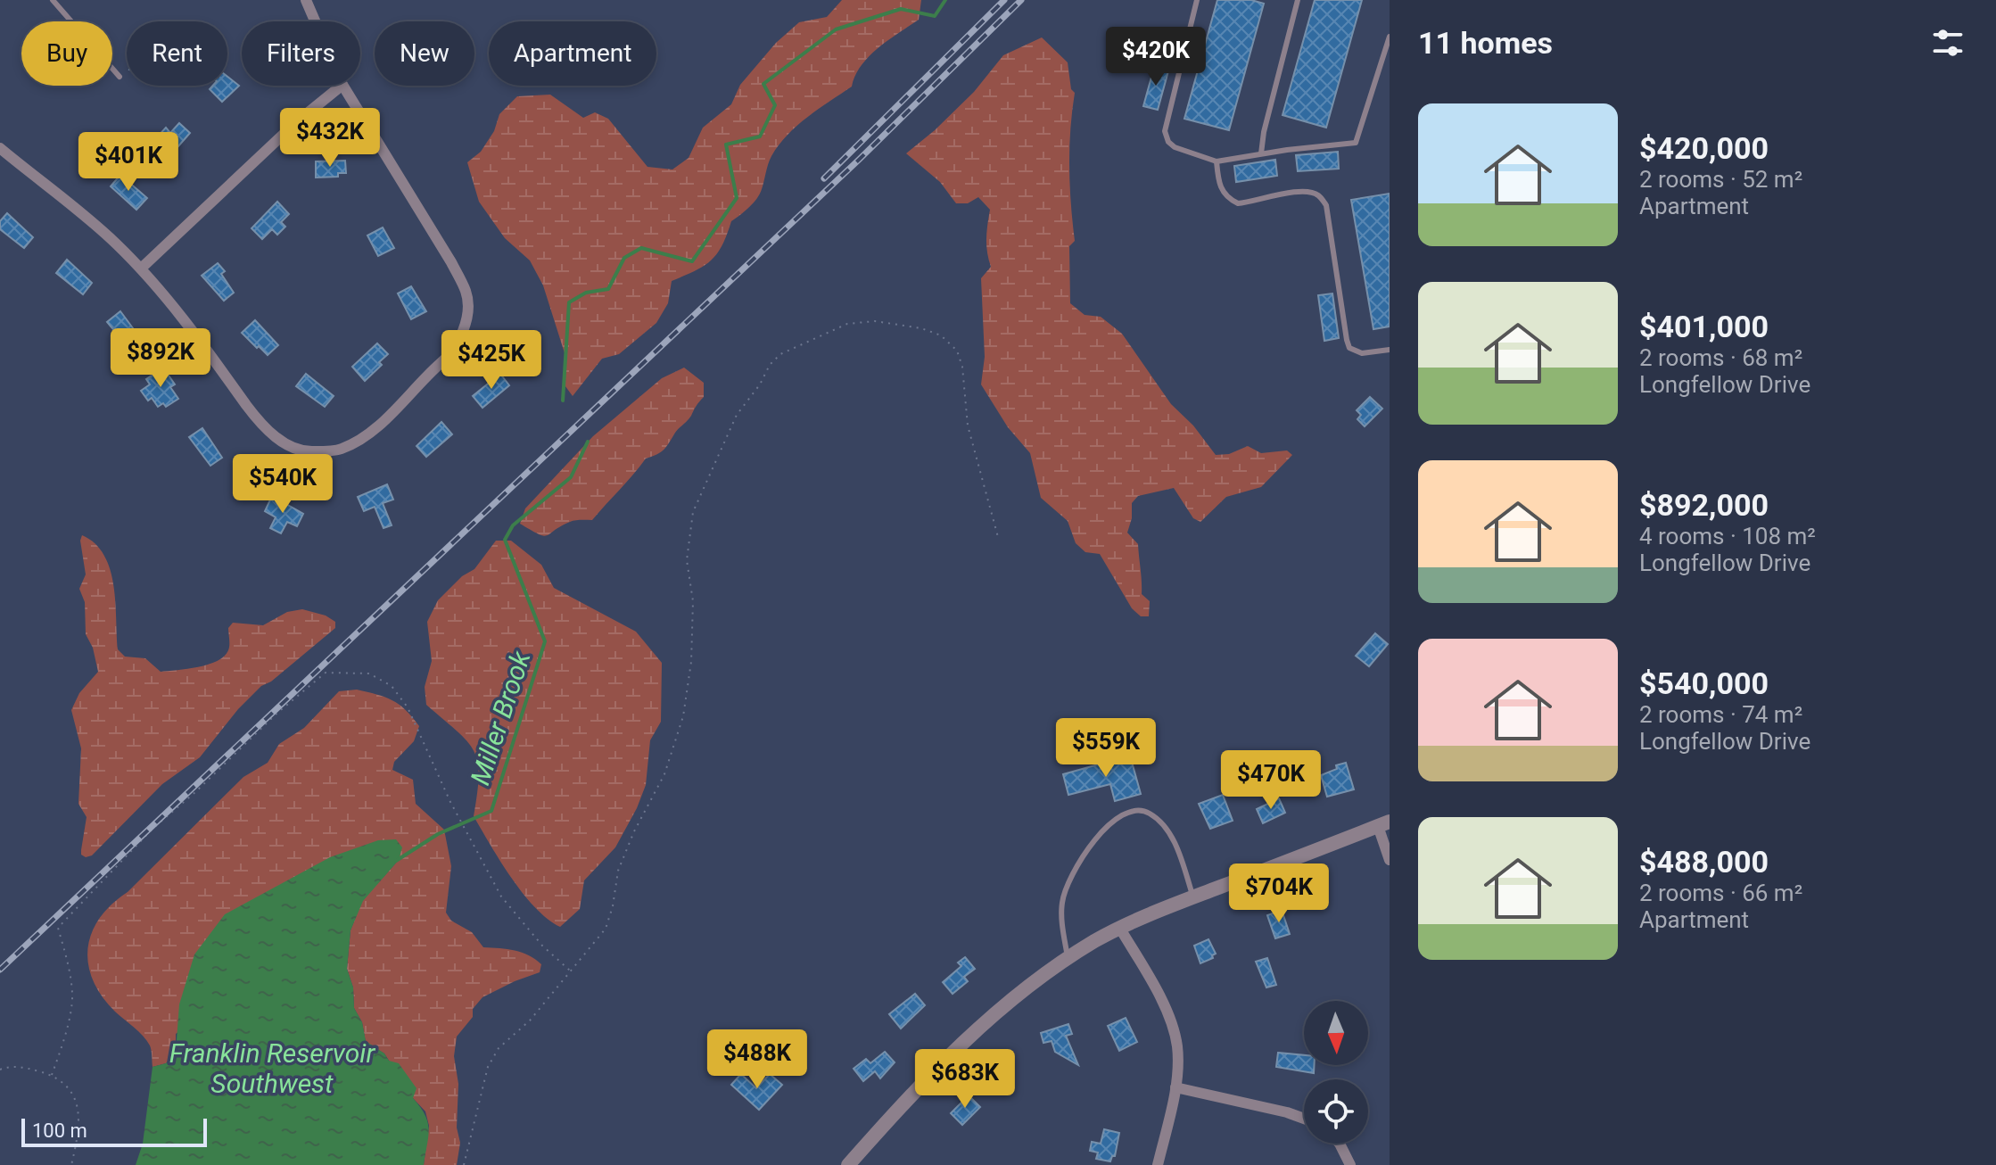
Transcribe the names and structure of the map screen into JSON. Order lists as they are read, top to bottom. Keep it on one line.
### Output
{"water":["Miller Brook","Franklin Reservoir Southwest"],"scale_bar":"100 m","north":"bottom","page":{"heading":"11 homes","chip":["Buy","Rent","Filters","New","Apartment"],"price":["$420K","$432K","$401K","$892K","$425K","$540K","$559K","$470K","$704K","$488K","$683K"],"list":[{"name":"$420,000","note":"2 rooms · 52 m² · Apartment"},{"name":"$401,000","note":"2 rooms · 68 m² · Longfellow Drive"},{"name":"$892,000","note":"4 rooms · 108 m² · Longfellow Drive"},{"name":"$540,000","note":"2 rooms · 74 m² · Longfellow Drive"},{"name":"$488,000","note":"2 rooms · 66 m² · Apartment"}],"scale":"100 m"}}
